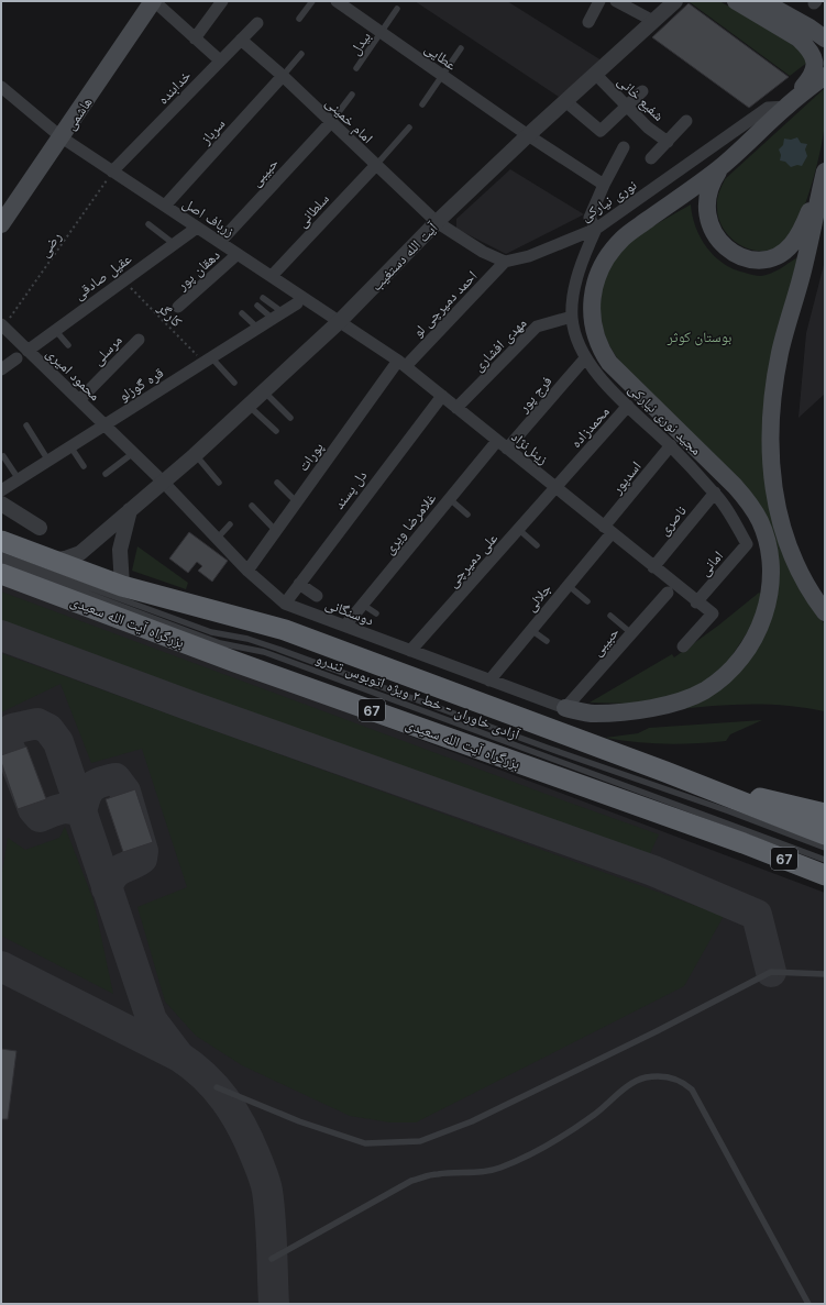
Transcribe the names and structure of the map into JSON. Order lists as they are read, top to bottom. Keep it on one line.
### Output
{"streets":{"highway":["بزرگراه آیت الله سعیدی","67"],"main road":["هاشمی","مجید نوری نیارکی"],"street":["عطایی","خدابنده","شفیع خانی","امام خمینی","سرباز","حبیبی","نوری نیارکی","سلطانی","زرباف اصل","آیت الله دستغیب","دهقان پور","عقیل صادقی","احمد دمیرچی لو","مهدی افشاری","مرسلی","محمود امیری","قره گوزلو","فرج پور","محمدزاده","زینل‌نژاد","پورات","اسدپور","دل پسند","ناصری","غلامرضا ویری","علی دمیرچی","امانی","جلالی","دوسنگانی"],"lane":["بیدل","آزادی خاوران - خط ۲ ویژه اتوبوس تندرو"],"path":["رضی","کارگر"]},"crossings":[["بیدل","عطایی"],["عطایی","آیت الله دستغیب"],["خدابنده","امام خمینی"],["خدابنده","زرباف اصل"],["خدابنده","رضی"],["شفیع خانی","آیت الله دستغیب"],["هاشمی","زرباف اصل"],["امام خمینی","سرباز"],["امام خمینی","حبیبی"],["امام خمینی","سلطانی"],["امام خمینی","آیت الله دستغیب"],["سرباز","زرباف اصل"],["حبیبی","زرباف اصل"],["حبیبی","مجید نوری نیارکی"],["حبیبی","دوسنگانی"],["نوری نیارکی","احمد دمیرچی لو"],["نوری نیارکی","مجید نوری نیارکی"],["سلطانی","زرباف اصل"],["زرباف اصل","رضی"],["زرباف اصل","آیت الله دستغیب"],["زرباف اصل","دهقان پور"],["زرباف اصل","عقیل صادقی"],["زرباف اصل","زینل‌نژاد"],["رضی","محمود امیری"],["آیت الله دستغیب","محمود امیری"],["آیت الله دستغیب","زینل‌نژاد"],["آیت الله دستغیب","دوسنگانی"],["آیت الله دستغیب","بزرگراه آیت الله سعیدی"],["عقیل صادقی","کارگر"],["عقیل صادقی","محمود امیری"],["احمد دمیرچی لو","زینل‌نژاد"],["احمد دمیرچی لو","پورات"],["کارگر","قره گوزلو"],["مهدی افشاری","زینل‌نژاد"],["مرسلی","محمود امیری"],["محمود امیری","قره گوزلو"],["محمود امیری","دوسنگانی"],["فرج پور","زینل‌نژاد"],["فرج پور","غلامرضا ویری"],["مجید نوری نیارکی","دوسنگانی"],["محمدزاده","زینل‌نژاد"],["محمدزاده","علی دمیرچی"],["زینل‌نژاد","پورات"],["زینل‌نژاد","اسدپور"],["زینل‌نژاد","دل پسند"],["زینل‌نژاد","ناصری"],["زینل‌نژاد","غلامرضا ویری"],["زینل‌نژاد","علی دمیرچی"],["زینل‌نژاد","امانی"],["زینل‌نژاد","جلالی"],["پورات","دوسنگانی"],["اسدپور","جلالی"],["دل پسند","دوسنگانی"],["ناصری","امانی"],["غلامرضا ویری","دوسنگانی"],["علی دمیرچی","دوسنگانی"],["جلالی","دوسنگانی"]],"parks":["بوستان کوثر"]}
